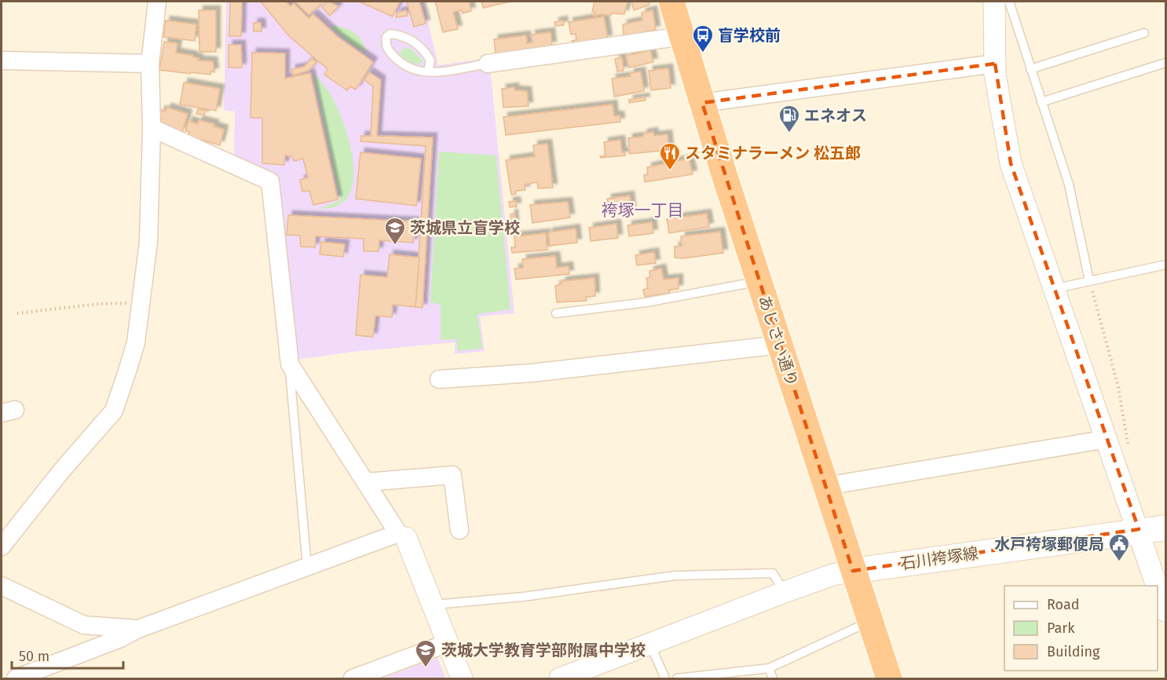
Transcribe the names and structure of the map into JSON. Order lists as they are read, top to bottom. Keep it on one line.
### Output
{"streets":{"highway":["あじさい通り"],"main road":["石川袴塚線"]},"crossings":[["あじさい通り","石川袴塚線"]],"districts":["袴塚一丁目"],"places":{"bus stop":["盲学校前"],"fuel station":["エネオス"],"restaurant":["スタミナラーメン 松五郎"],"school or university":["茨城県立盲学校","茨城大学教育学部附属中学校"],"public building":["水戸袴塚郵便局"]},"legend":["Road","Park","Building"],"scale_bar":"50 m"}
